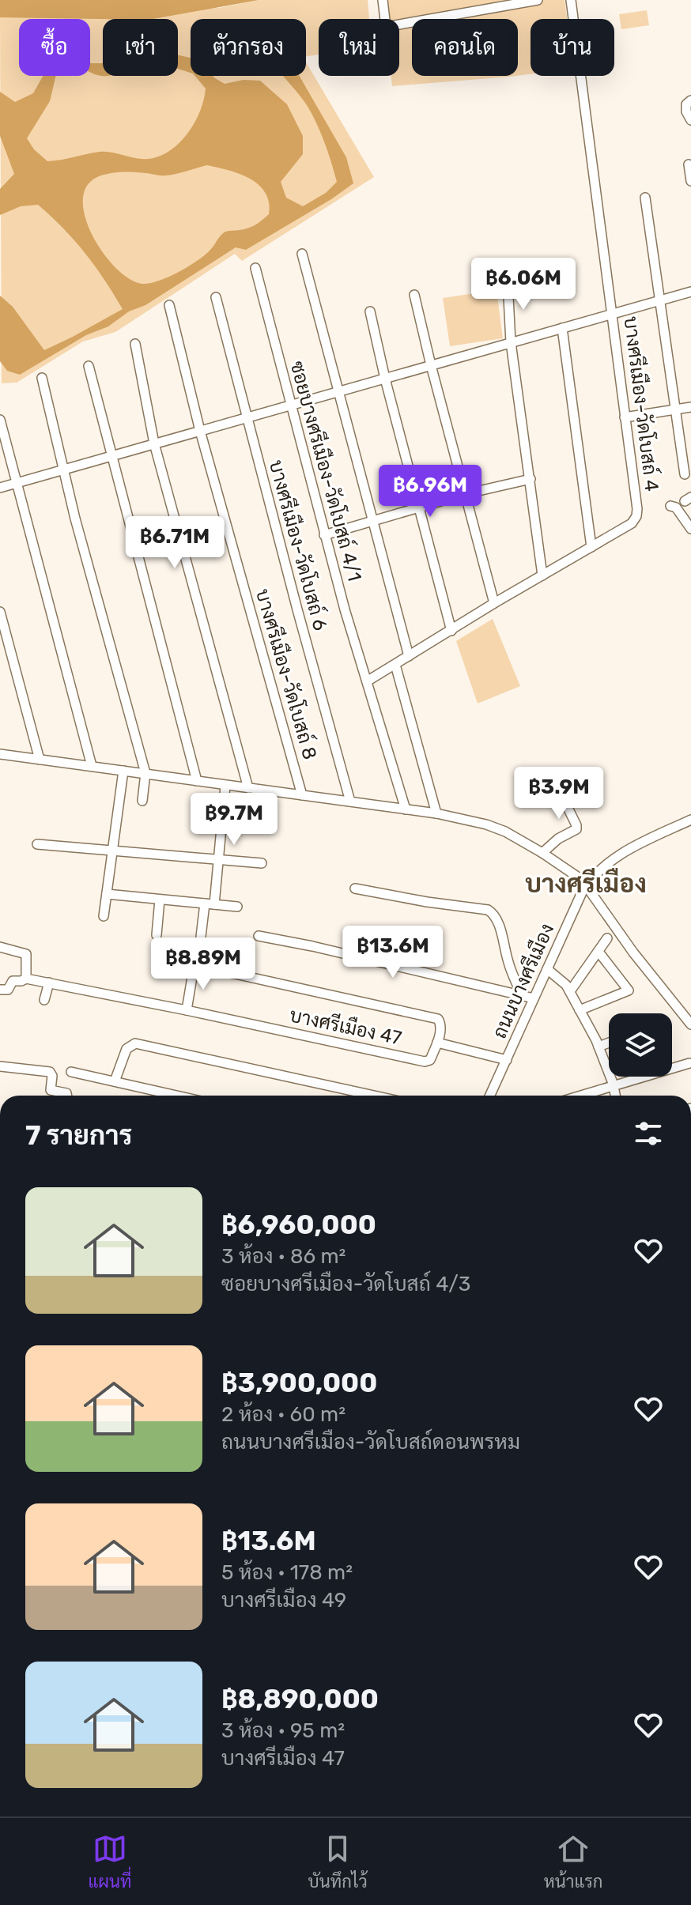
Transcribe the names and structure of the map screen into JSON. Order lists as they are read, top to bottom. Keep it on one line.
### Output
{"streets":{"street":["บางศรีเมือง-วัดโบสถ์ 4","ซอยบางศรีเมือง-วัดโบสถ์ 4/1","บางศรีเมือง-วัดโบสถ์ 6","บางศรีเมือง-วัดโบสถ์ 8","ถนนบางศรีเมือง","บางศรีเมือง 47"]},"crossings":[["บางศรีเมือง-วัดโบสถ์ 4","ซอยบางศรีเมือง-วัดโบสถ์ 4/1"]],"districts":["บางศรีเมือง"],"page":{"chip":["ซื้อ","เช่า","ตัวกรอง","ใหม่","คอนโด","บ้าน"],"price":["฿6.06M","฿6.96M","฿6.71M","฿3.9M","฿9.7M","฿13.6M","฿8.89M"],"heading":"7 รายการ","list":[{"name":"฿6,960,000","note":"3 ห้อง · 86 m² · ซอยบางศรีเมือง-วัดโบสถ์ 4/3"},{"name":"฿3,900,000","note":"2 ห้อง · 60 m² · ถนนบางศรีเมือง-วัดโบสถ์ดอนพรหม"},{"name":"฿13.6M","note":"5 ห้อง · 178 m² · บางศรีเมือง 49"},{"name":"฿8,890,000","note":"3 ห้อง · 95 m² · บางศรีเมือง 47"}],"tabs":["แผนที่","บันทึกไว้","หน้าแรก"]}}
